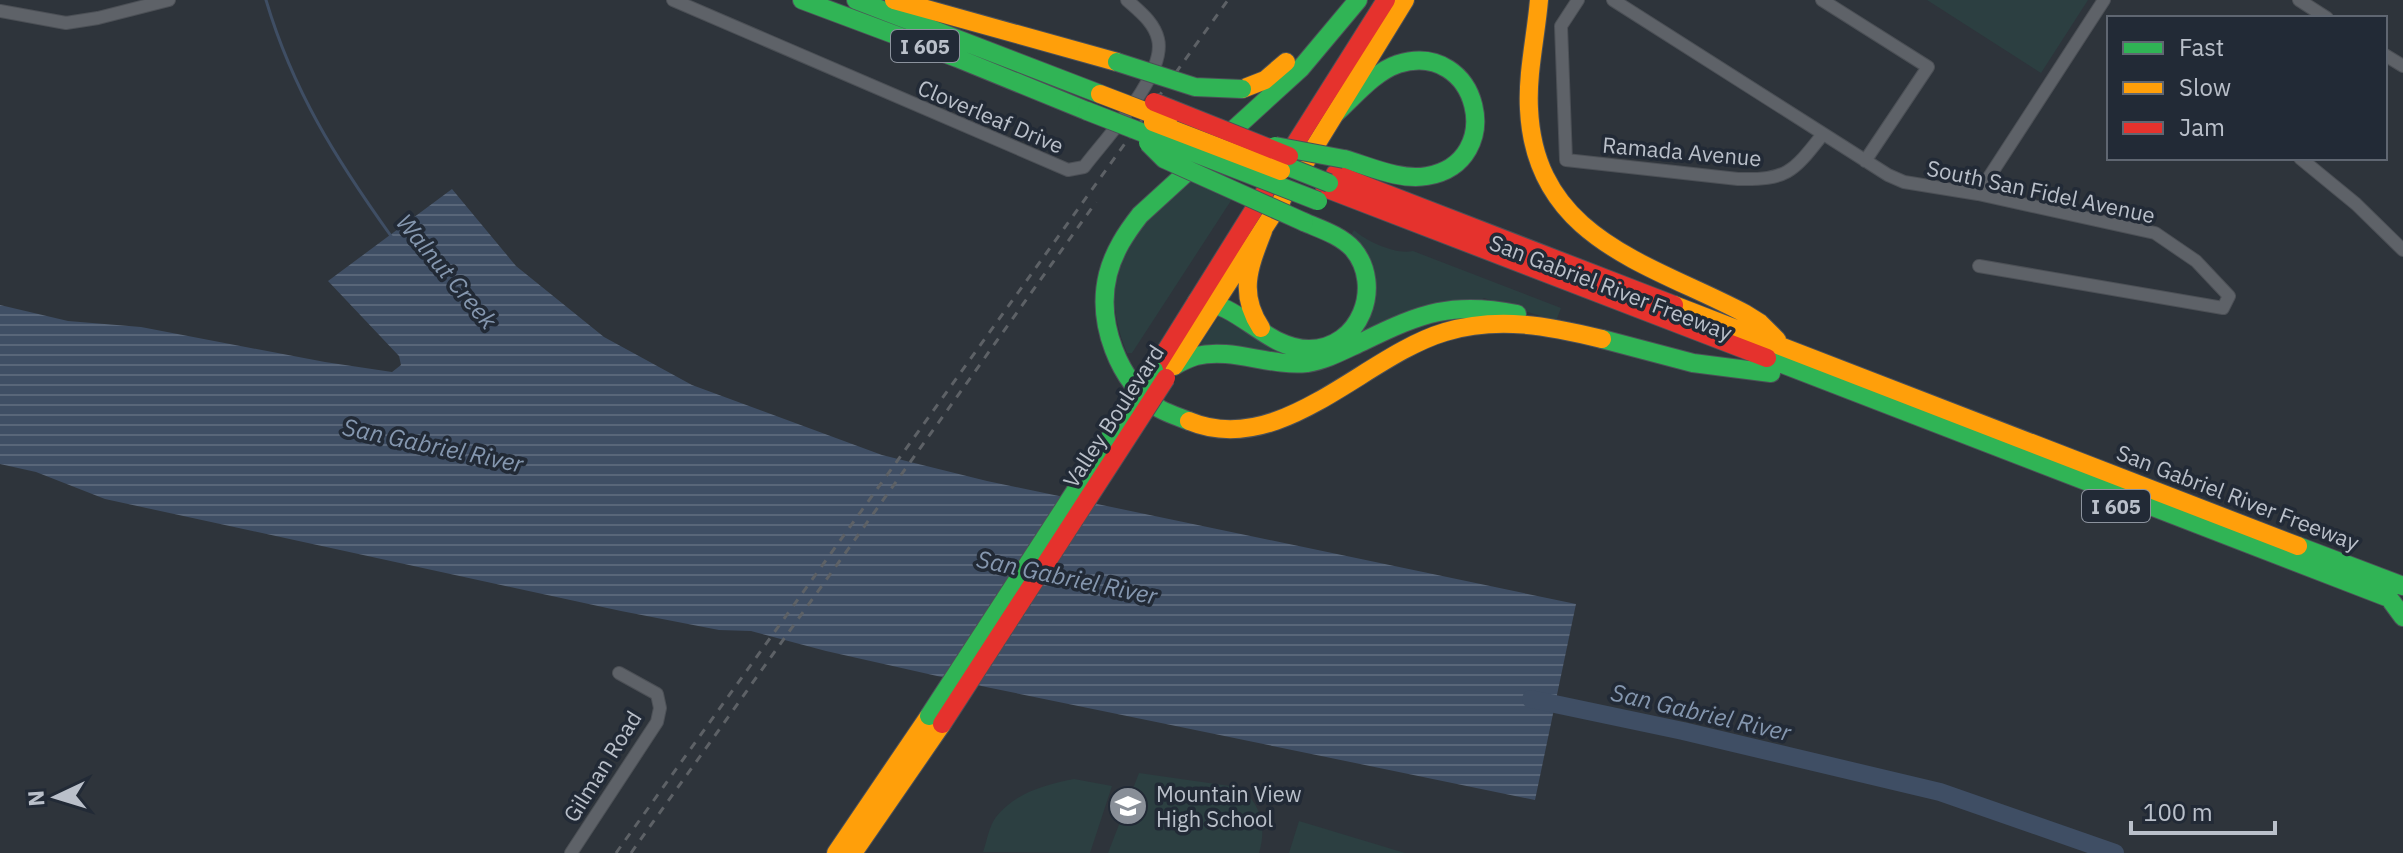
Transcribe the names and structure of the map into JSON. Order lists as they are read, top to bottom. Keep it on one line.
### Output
{"streets":{"main road":["I 605","San Gabriel River Freeway","Valley Boulevard"],"street":["Cloverleaf Drive","Ramada Avenue","South San Fidel Avenue","Gilman Road"]},"crossings":[["Ramada Avenue","South San Fidel Avenue"]],"water":["Walnut Creek","San Gabriel River"],"places":{"school or university":["Mountain View High School"]},"legend":["Fast","Slow","Jam"],"scale_bar":"100 m","north":"left"}
